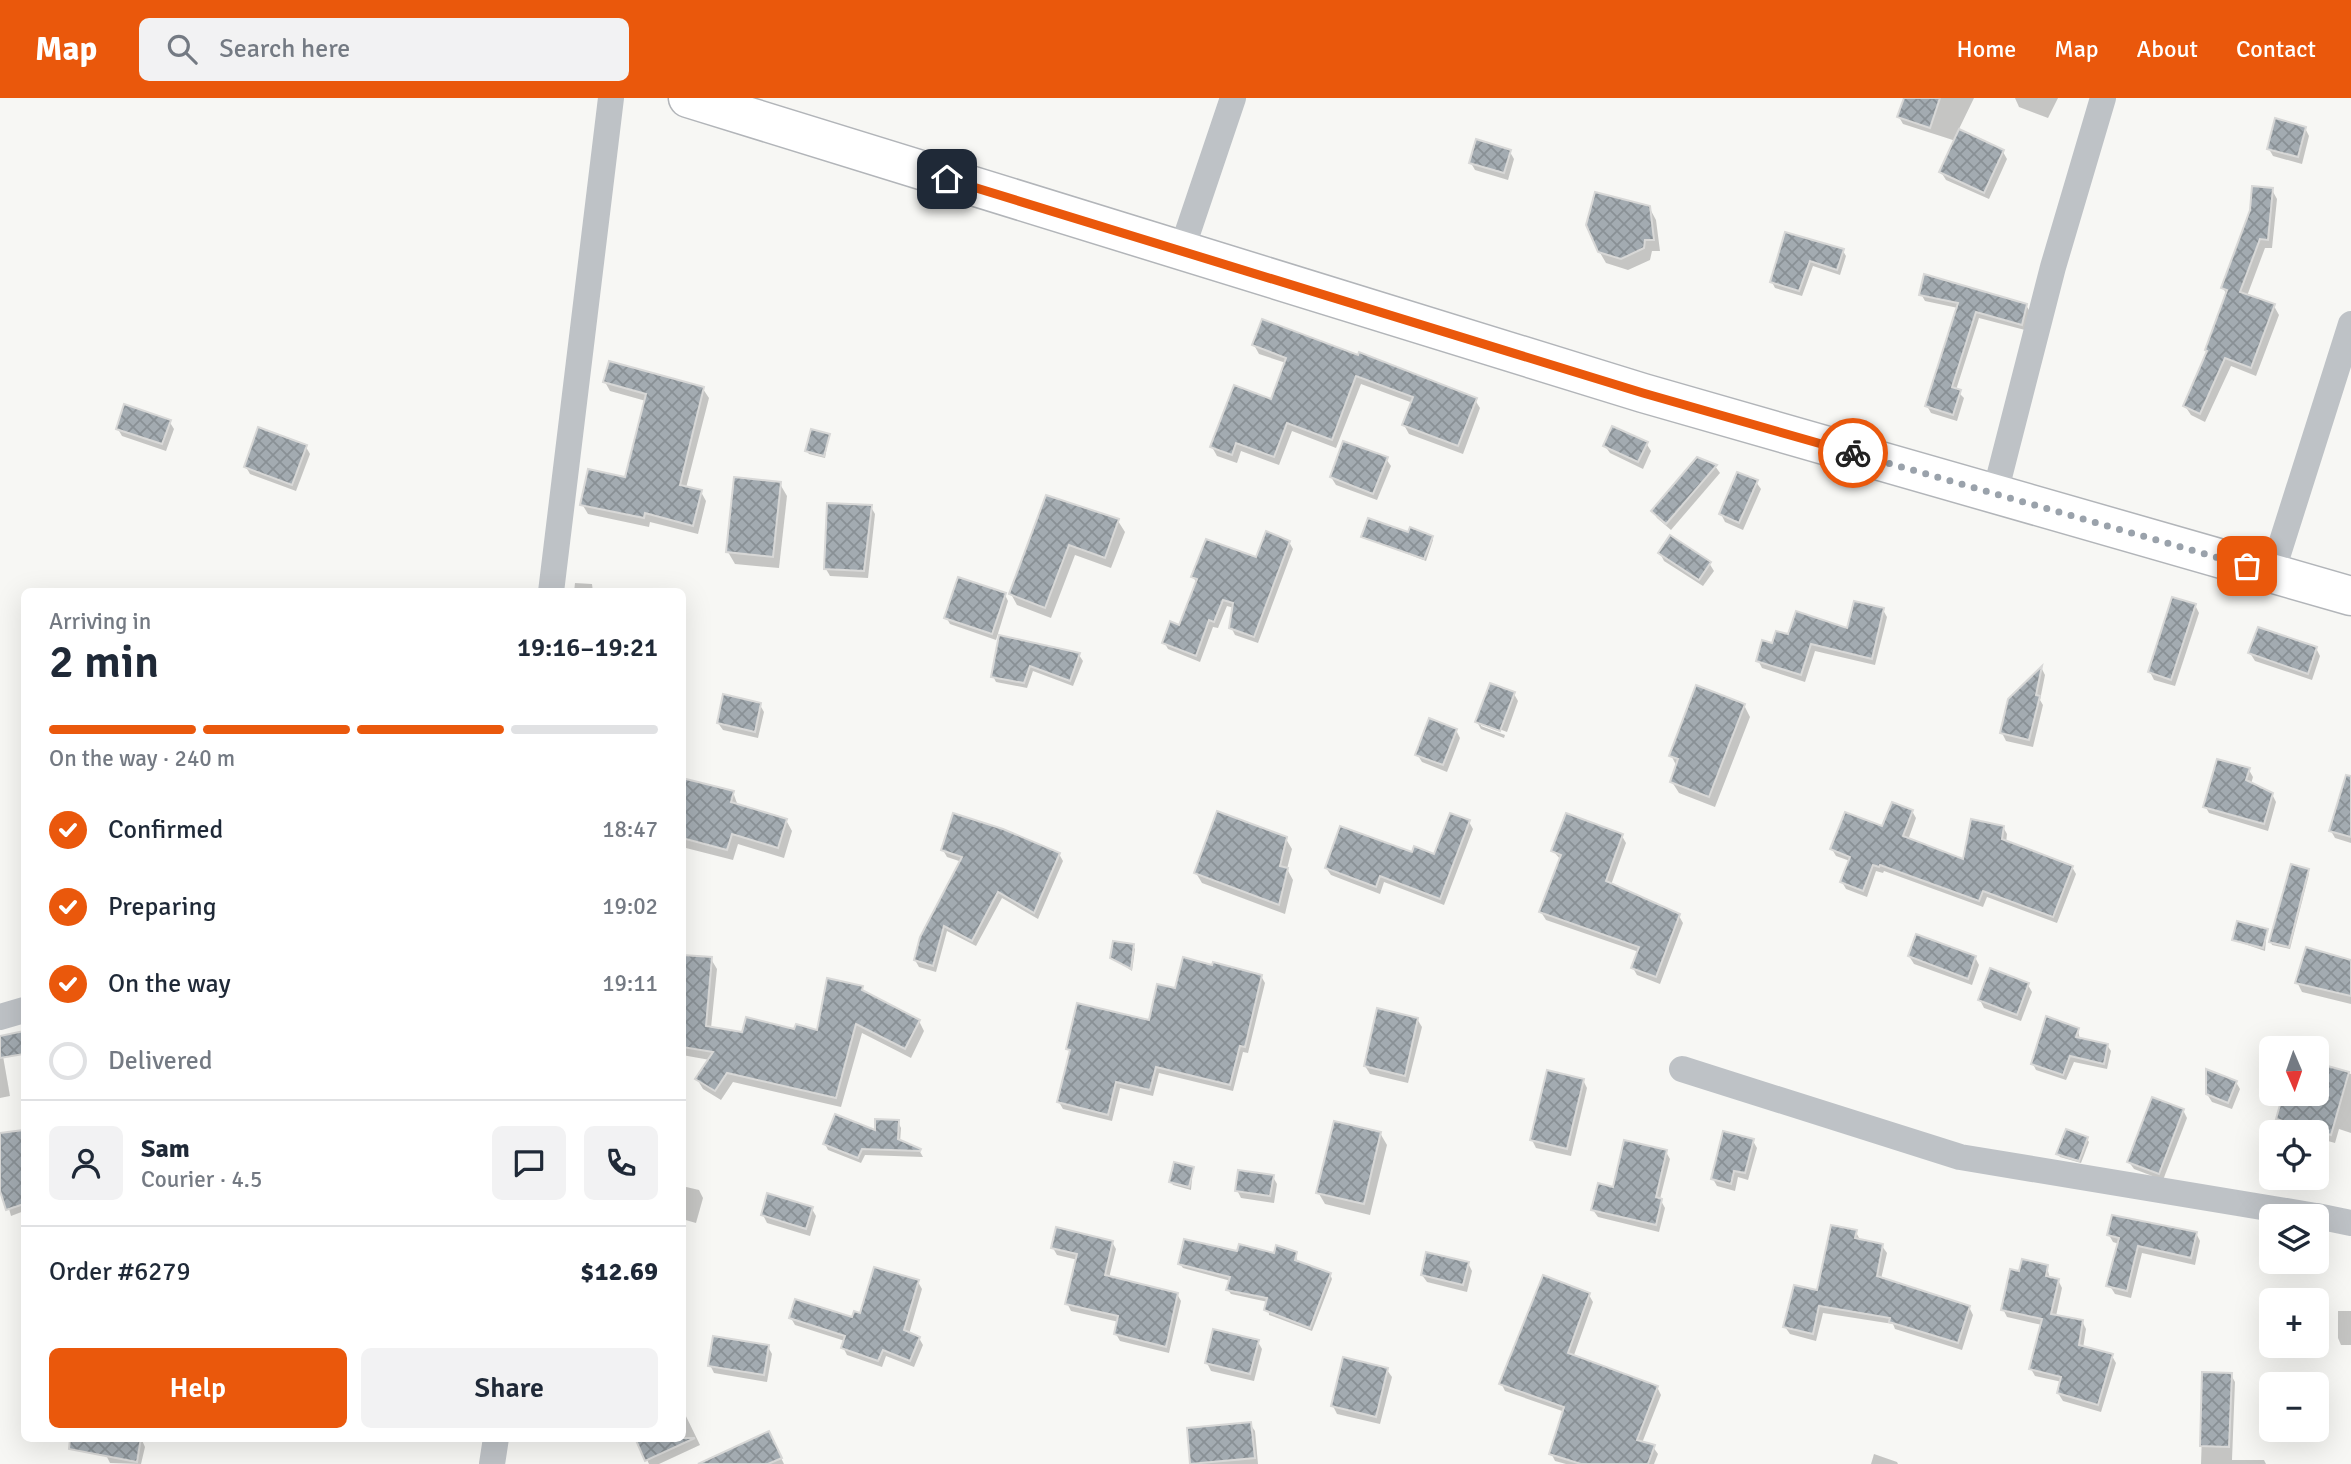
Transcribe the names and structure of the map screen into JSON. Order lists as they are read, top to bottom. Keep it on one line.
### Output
{"north":"bottom","page":{"header":"Map","search":"Search here","nav":["Home","Map","About","Contact"],"heading":["2 min","Arriving in","19:16–19:21"],"panel":["Sam","Courier · 4.5","Order #6279","$12.69"],"bar":"On the way · 240 m","list":[["Confirmed","18:47"],["Preparing","19:02"],["On the way","19:11"],"Delivered"],"map_buttons":["+","−"],"buttons":["Help","Share"]}}
